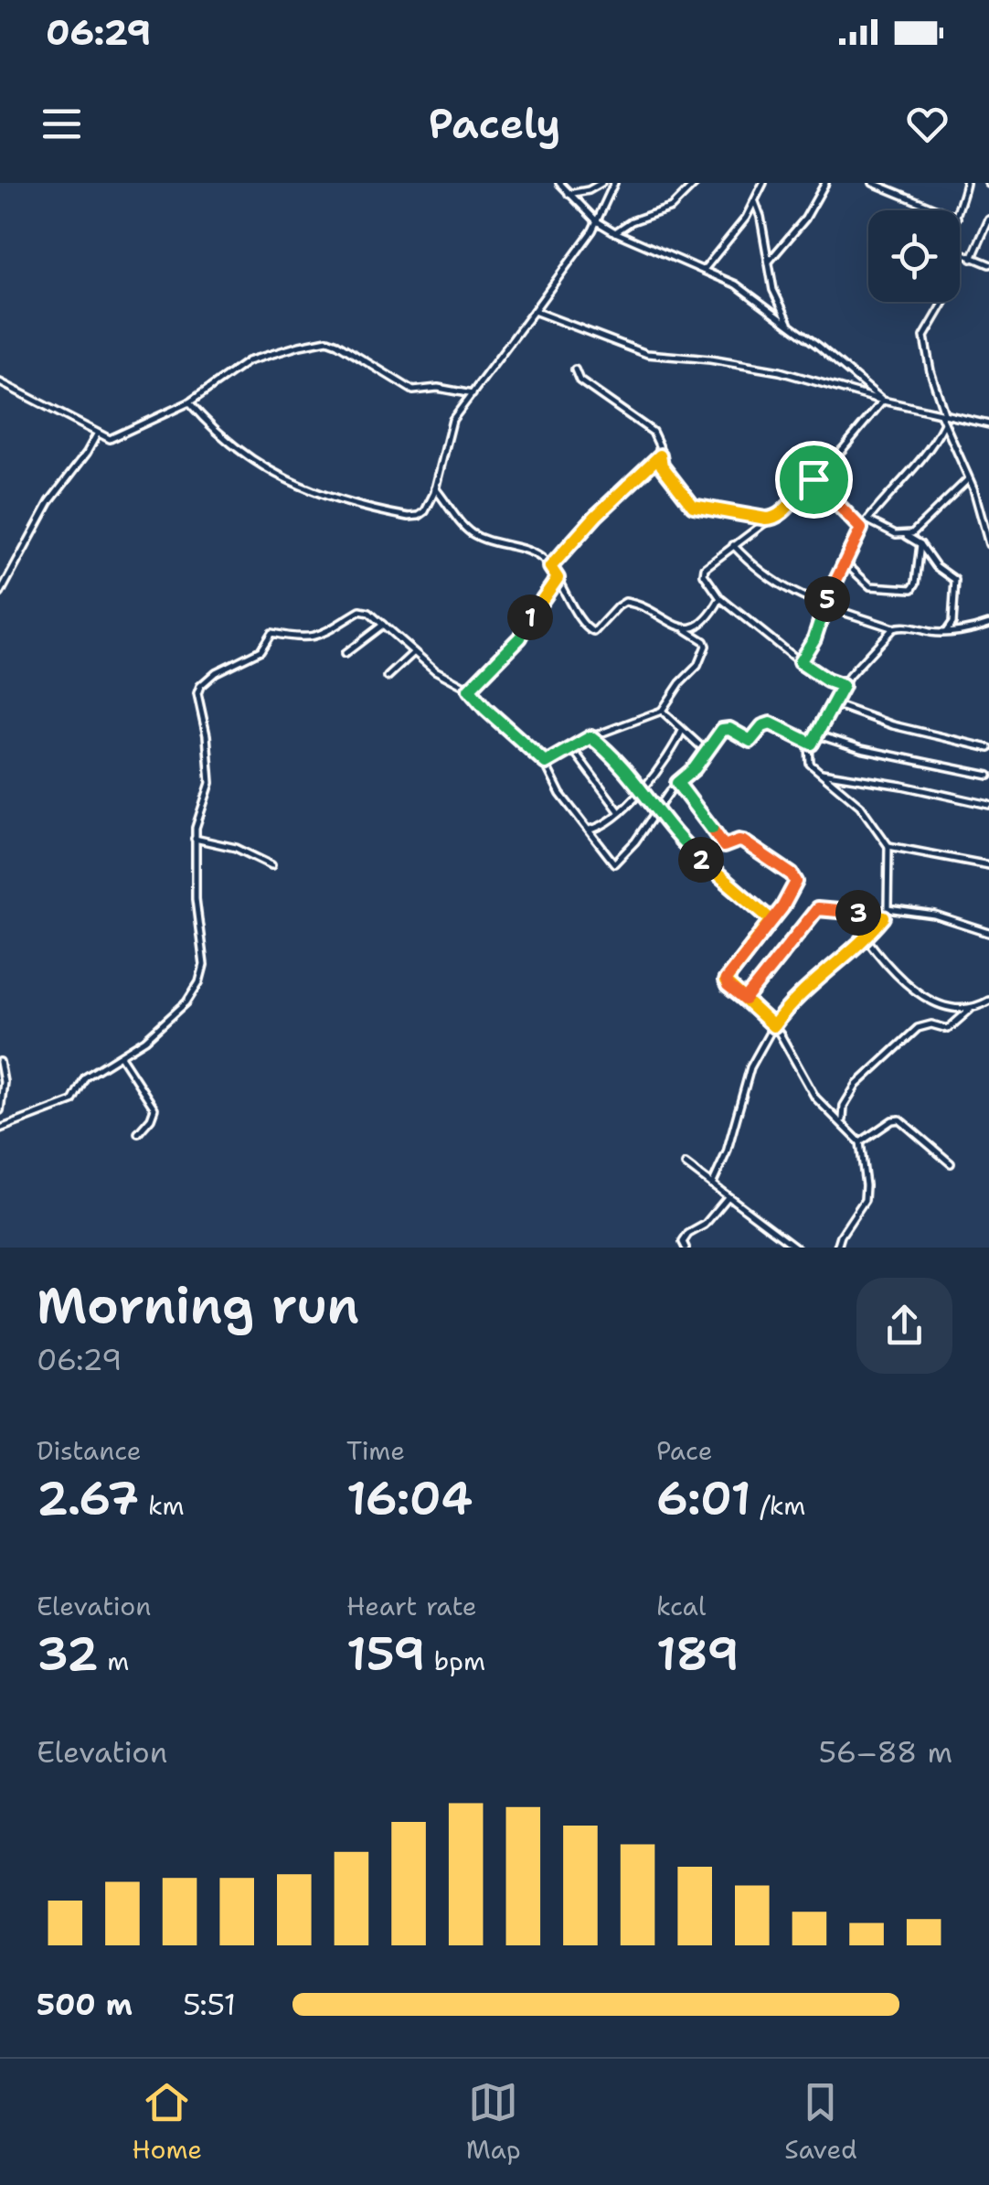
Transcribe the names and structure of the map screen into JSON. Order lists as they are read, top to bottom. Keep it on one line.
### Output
{"page":{"status":"06:29","header":"Pacely","pins":["5","1","2","3"],"heading":["Morning run","06:29"],"stats":[["Distance","2.67 km"],["Time","16:04"],["Pace","6:01 /km"],["Elevation","32 m"],["Heart rate","159 bpm"],["kcal","189"]],"chart":["Elevation","56–88 m"],"list":[{"name":"500 m","note":"5:51"}],"tabs":["Home","Map","Saved"]}}
